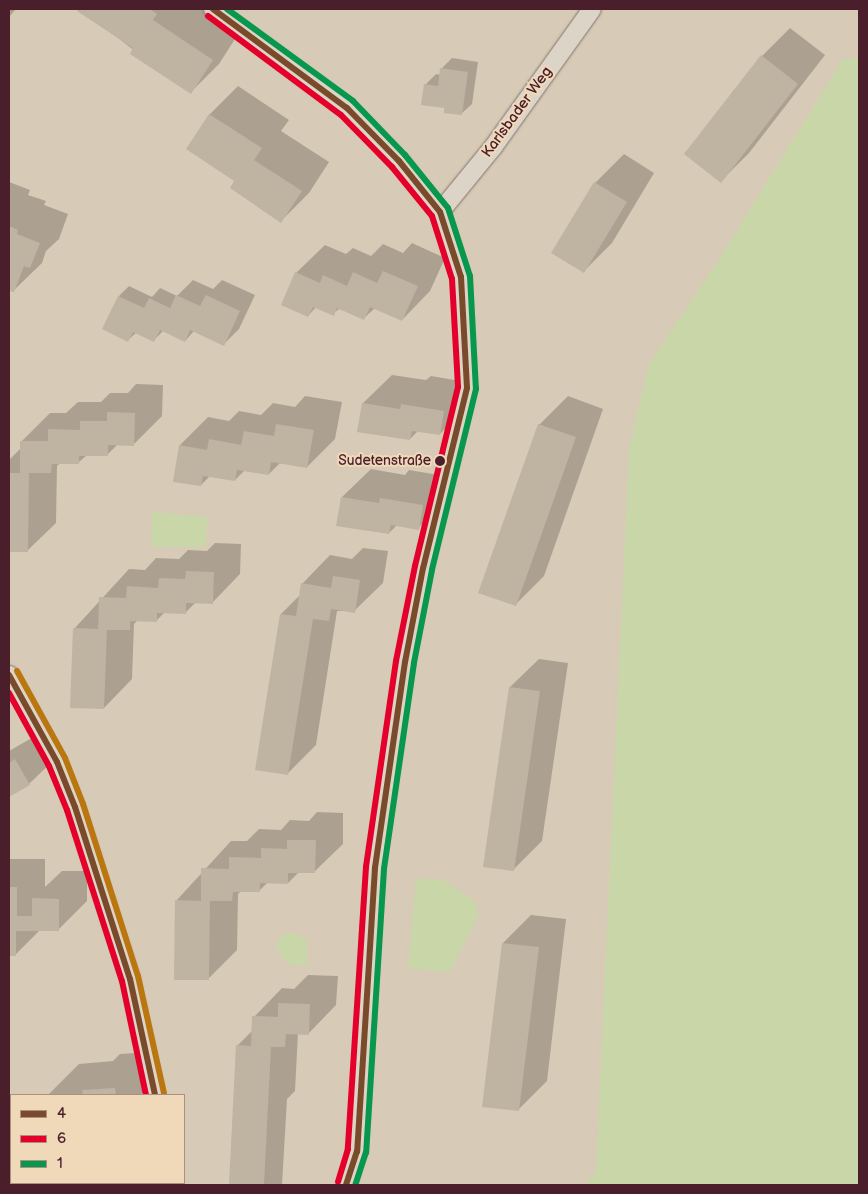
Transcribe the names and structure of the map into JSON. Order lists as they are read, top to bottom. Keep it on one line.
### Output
{"streets":{"street":["Karlsbader Weg"]},"places":["Sudetenstraße"],"lines":["transit line 4","transit line 1","transit line 6"],"legend":["4","6","1"]}
